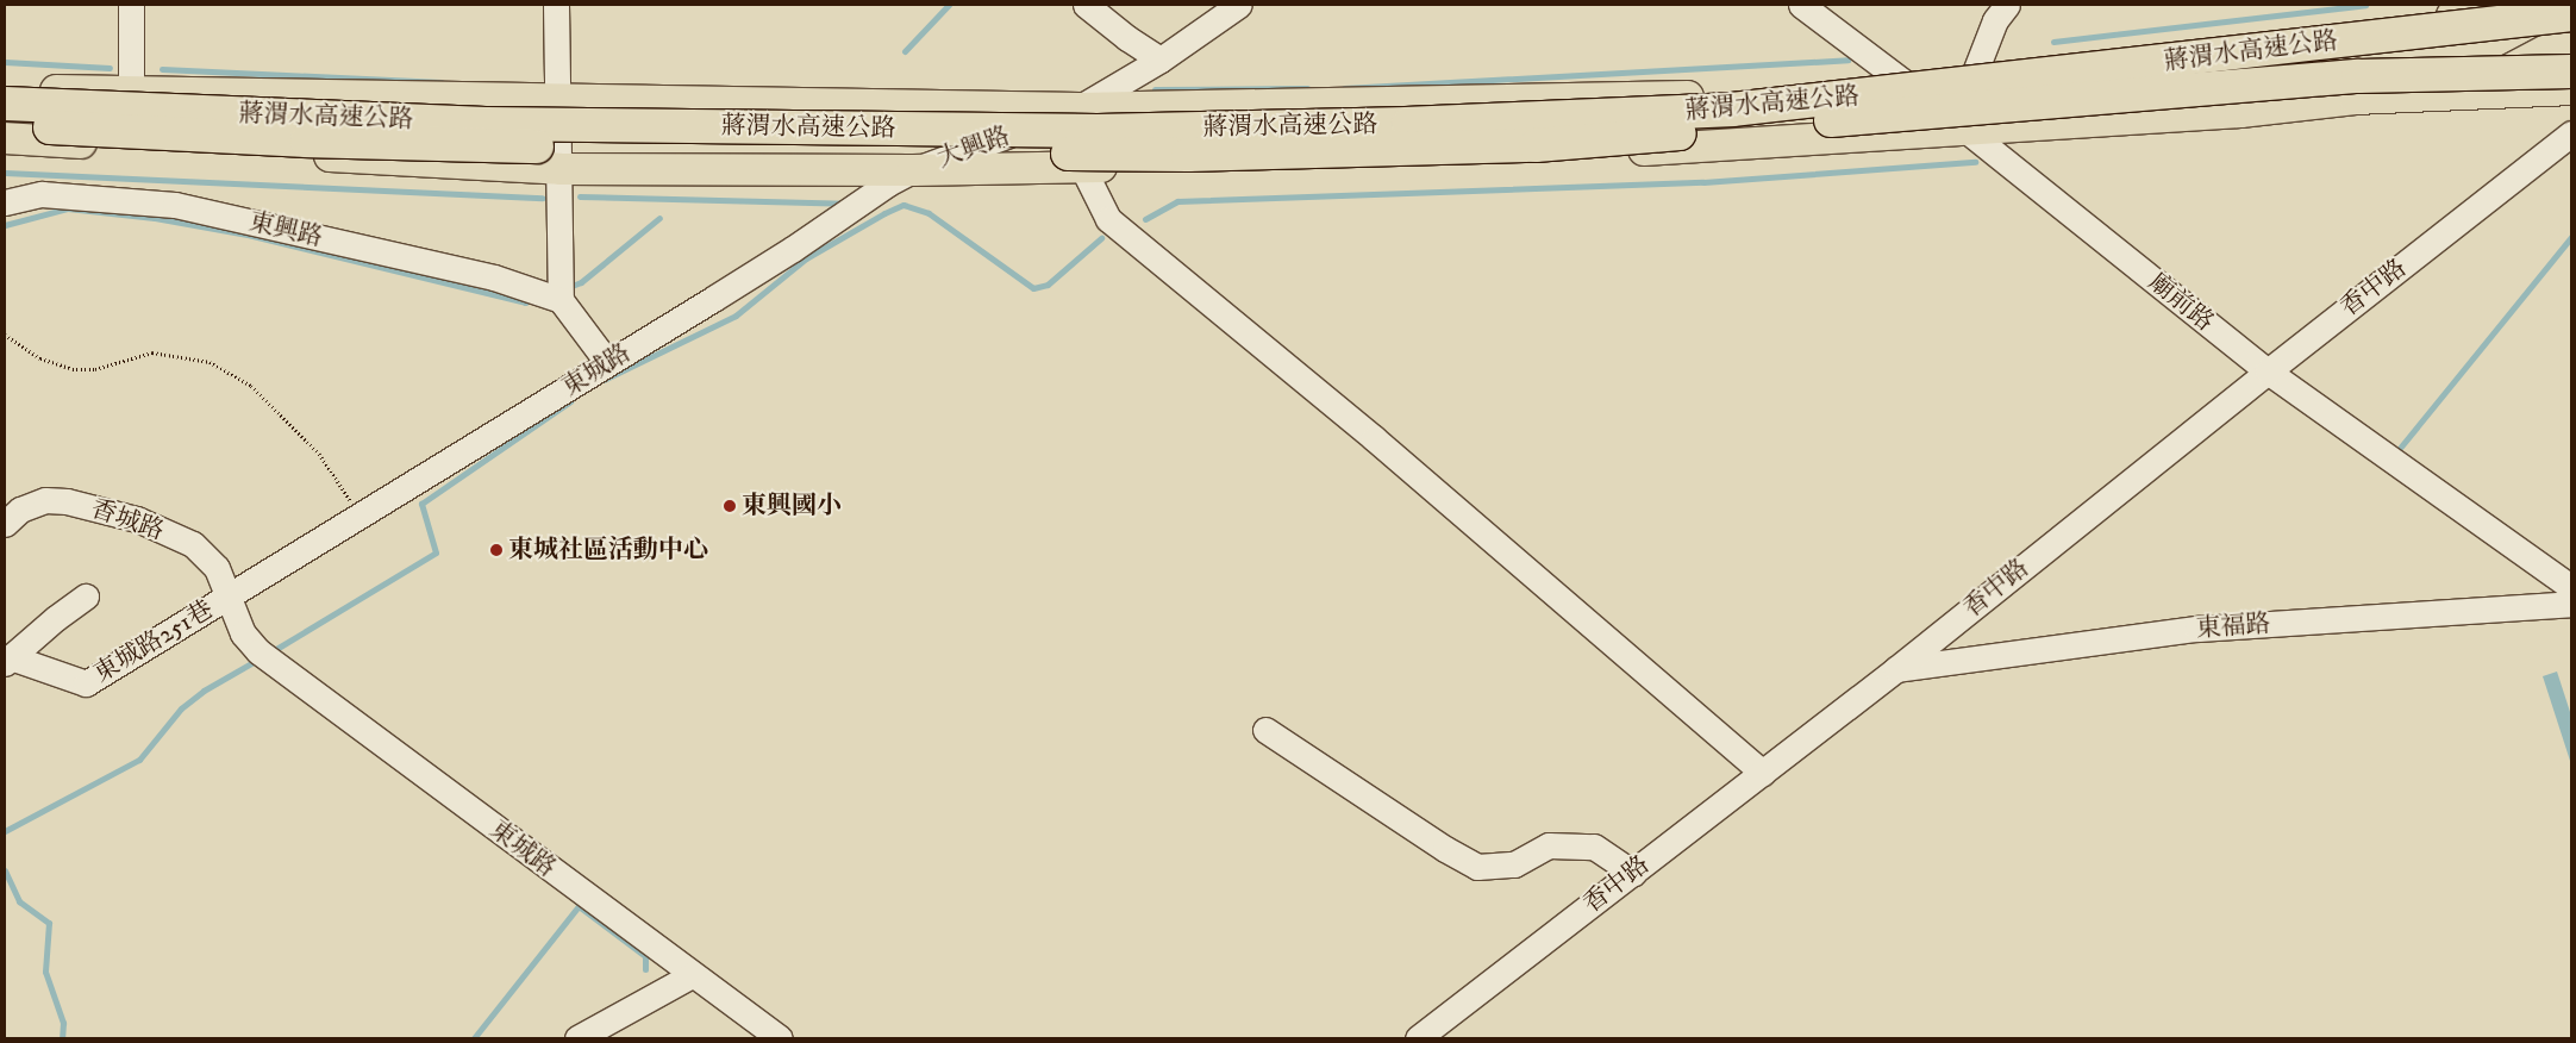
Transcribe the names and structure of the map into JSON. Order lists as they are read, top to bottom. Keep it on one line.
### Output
{"streets":{"highway":["蔣渭水高速公路"],"street":["大興路","東興路","香中路","廟前路","東城路","香城路","東福路","東城路251巷"]},"crossings":[["大興路","東城路"],["香中路","廟前路"],["香中路","東福路"],["東城路","香城路"],["東城路","東城路251巷"],["香城路","東城路251巷"]],"places":["東興國小","東城社區活動中心"]}
